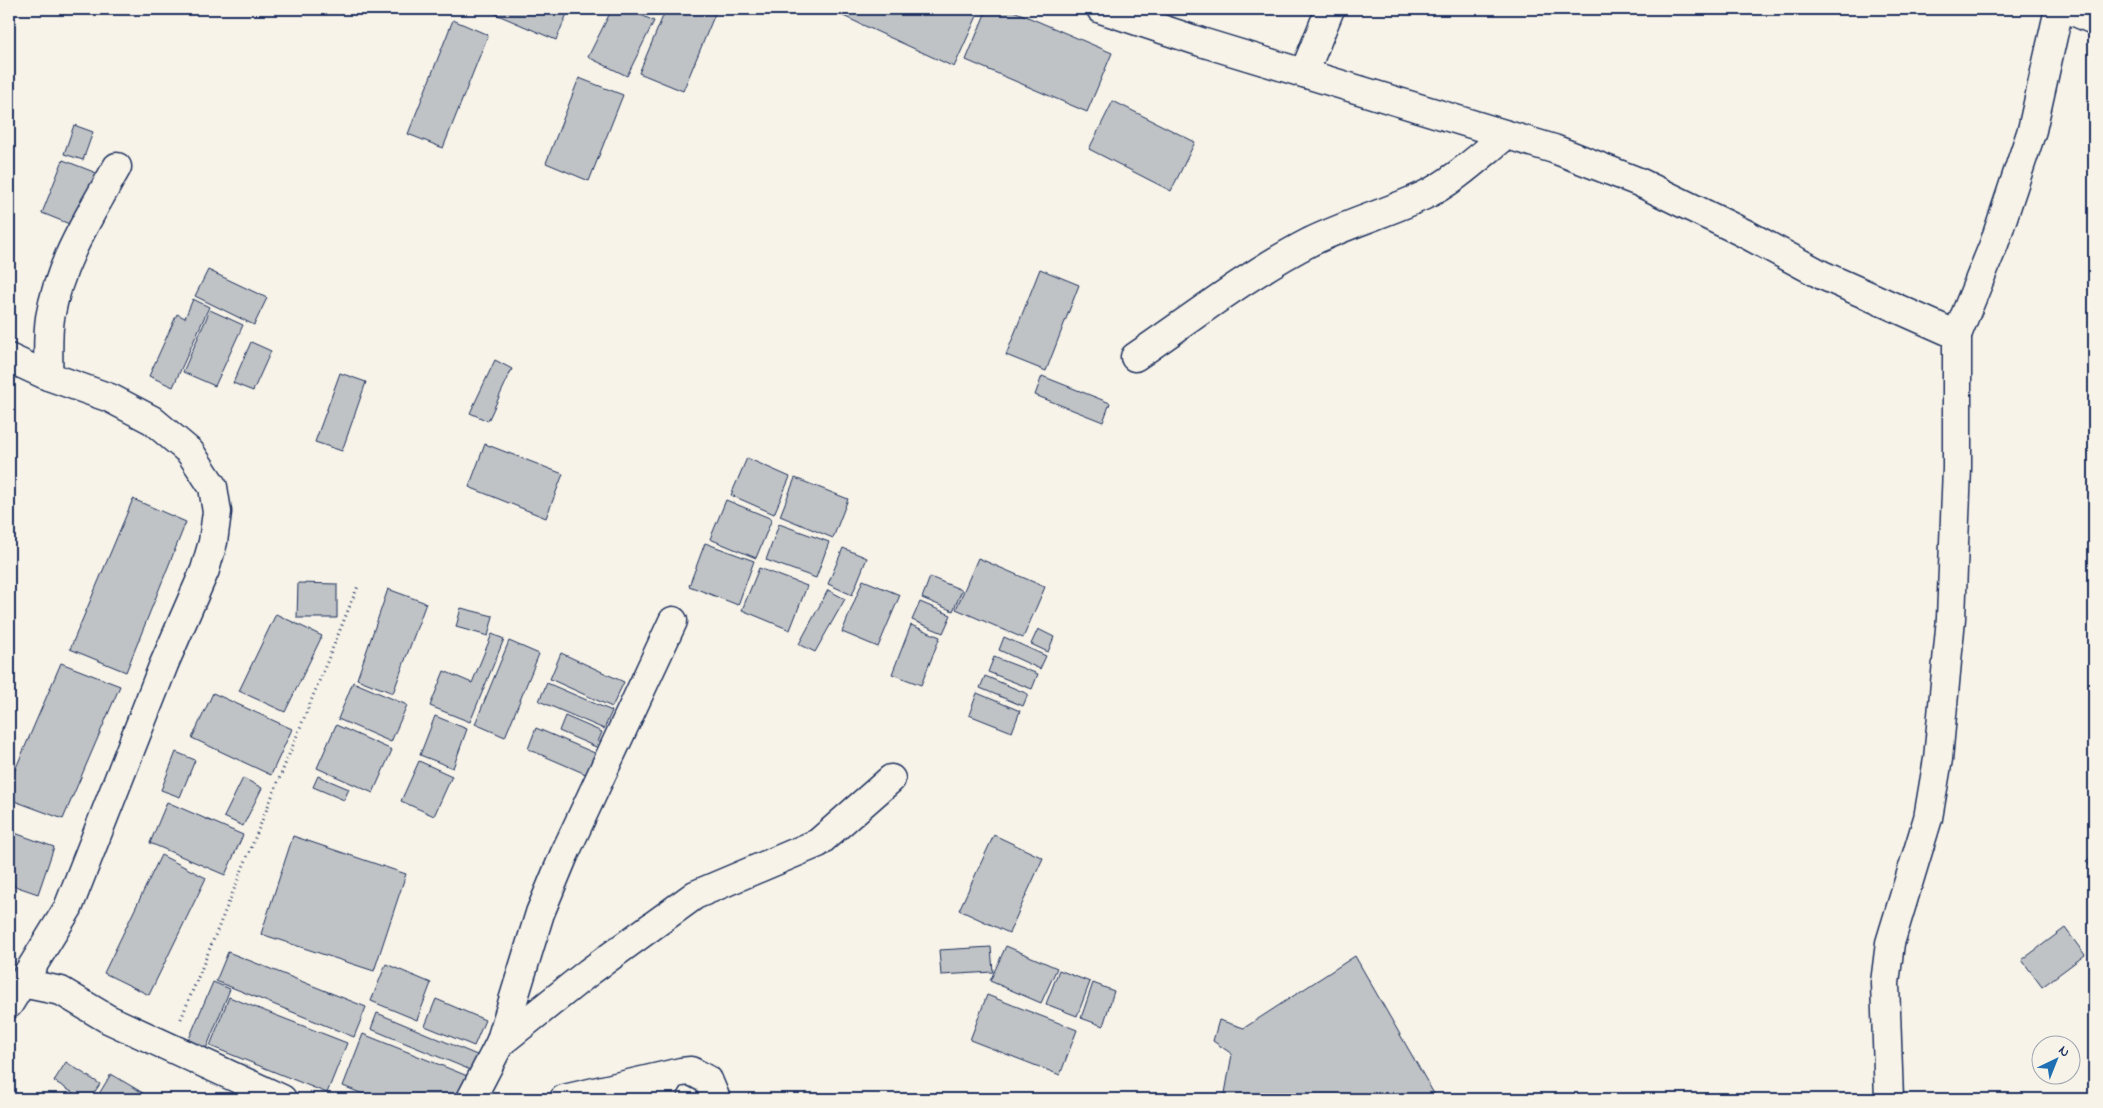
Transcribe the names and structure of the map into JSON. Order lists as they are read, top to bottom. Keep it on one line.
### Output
{"north":"top right"}
